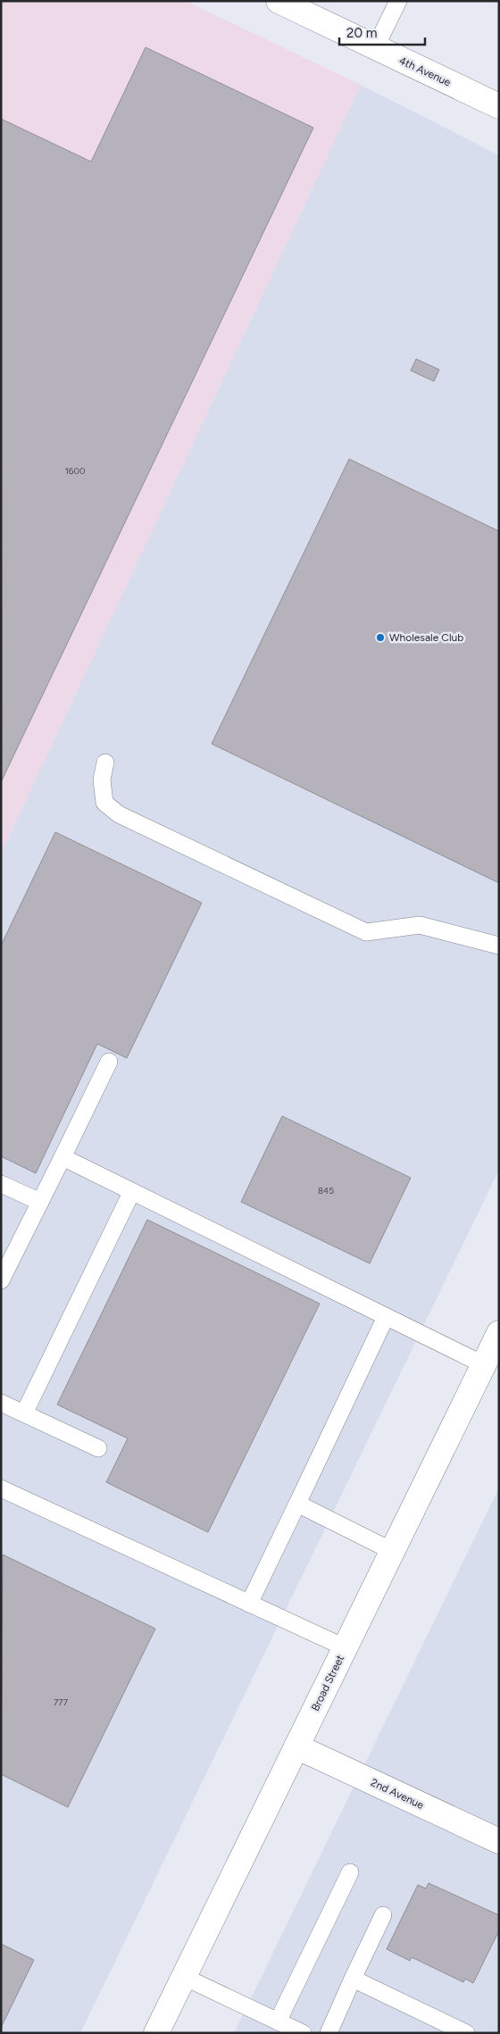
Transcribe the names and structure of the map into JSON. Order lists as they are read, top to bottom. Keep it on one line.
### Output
{"streets":{"main road":["4th Avenue","Broad Street","2nd Avenue"]},"crossings":[["Broad Street","2nd Avenue"]],"places":["Wholesale Club"],"house_numbers":["1600","845","777"],"scale_bar":"20 m"}
